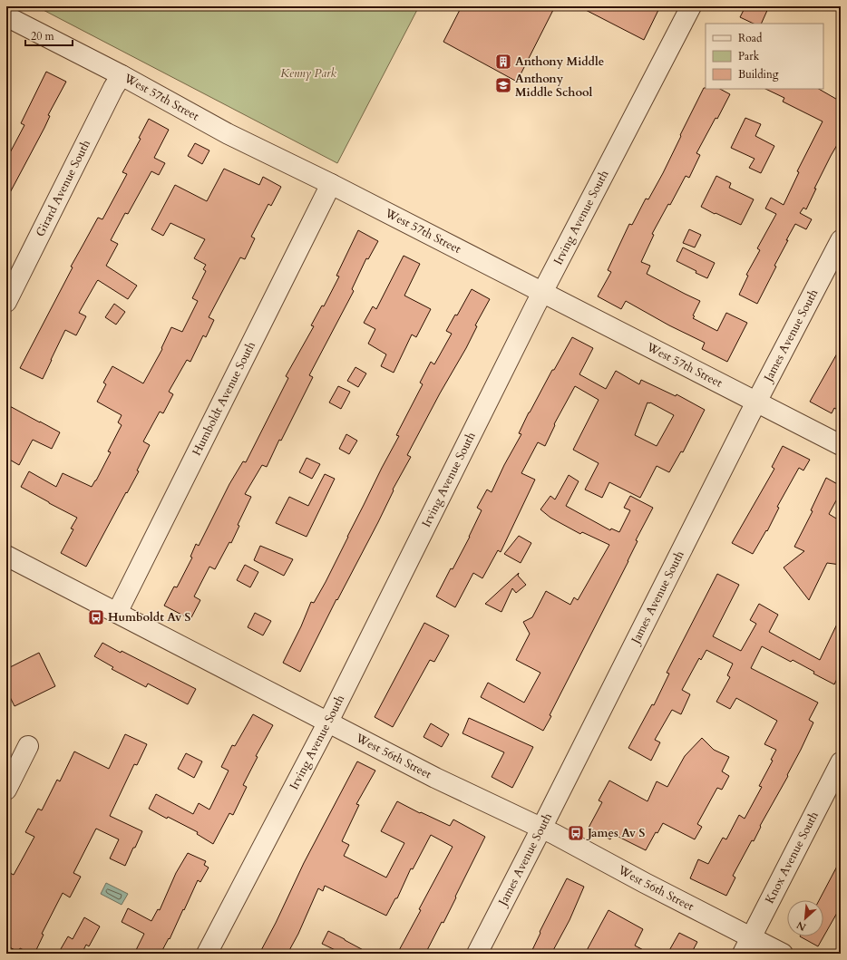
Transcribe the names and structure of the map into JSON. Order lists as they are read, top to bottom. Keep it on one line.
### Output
{"streets":{"street":["West 57th Street","Girard Avenue South","Irving Avenue South","James Avenue South","Humboldt Avenue South","West 56th Street","Knox Avenue South"]},"crossings":[["West 57th Street","Girard Avenue South"],["West 57th Street","Irving Avenue South"],["West 57th Street","James Avenue South"],["West 57th Street","Humboldt Avenue South"],["Irving Avenue South","West 56th Street"],["James Avenue South","West 56th Street"],["Humboldt Avenue South","West 56th Street"],["West 56th Street","Knox Avenue South"]],"parks":["Kenny Park"],"places":{"building":["Anthony Middle"],"school or university":["Anthony Middle School"],"bus stop":["Humboldt Av S","James Av S"]},"legend":["Road","Park","Building"],"scale_bar":"20 m","north":"bottom left"}
